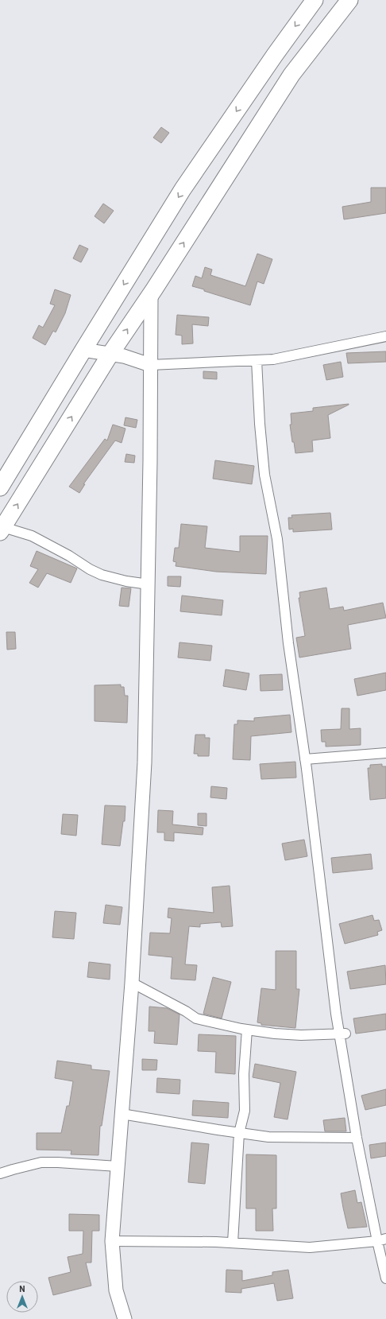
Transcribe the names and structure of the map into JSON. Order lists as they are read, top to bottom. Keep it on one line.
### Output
{"north":"top"}
